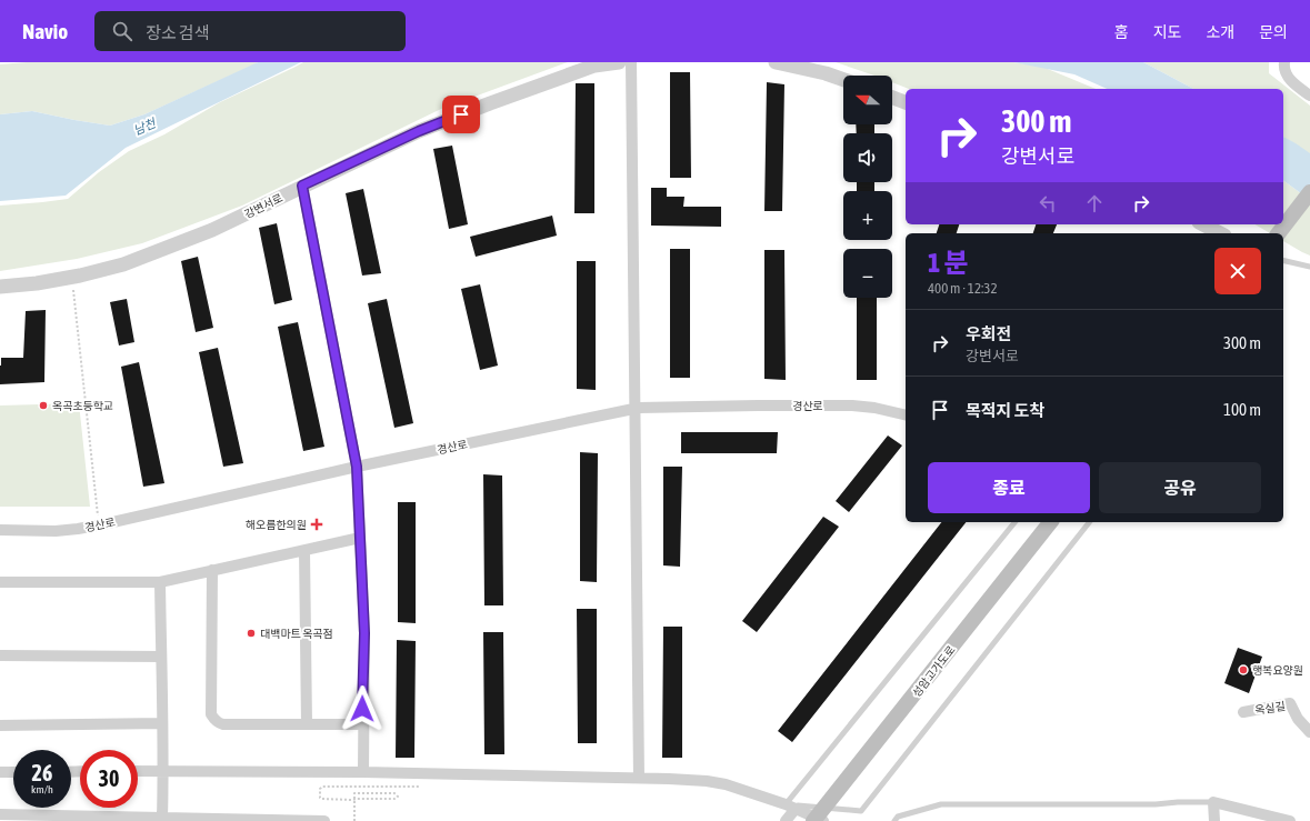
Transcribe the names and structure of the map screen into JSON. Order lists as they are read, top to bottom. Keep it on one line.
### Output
{"streets":{"main road":["성암고가도로"],"street":["강변서로","경산로","옥실길"]},"water":["남천"],"places":{"other":["옥곡초등학교","대백마트 옥곡점","행복요양원"],"health":["해오름한의원"]},"north":"left","page":{"header":"Navio","search":"장소 검색","nav":["홈","지도","소개","문의"],"map_buttons":["+","−"],"turn":["300 m","강변서로"],"heading":["1 분","400 m · 12:32"],"list":[{"name":"우회전","note":"강변서로","value":"300 m"},{"name":"목적지 도착","value":"100 m"}],"buttons":["종료","공유"],"speed":"26 km/h","limit":"30"}}
